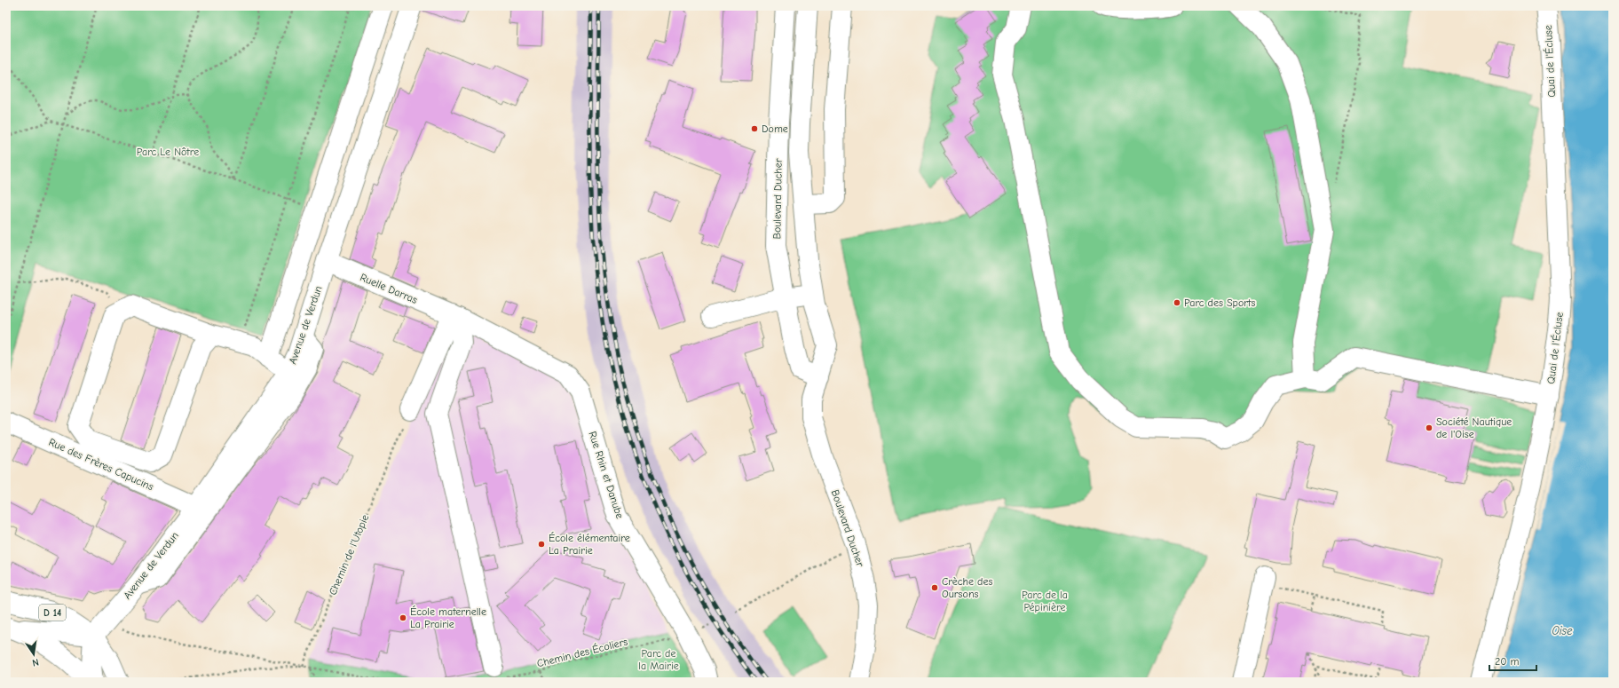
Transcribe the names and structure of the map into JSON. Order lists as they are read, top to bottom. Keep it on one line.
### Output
{"streets":{"street":["Quai de l'Écluse","Boulevard Ducher","Ruelle Darras","Avenue de Verdun","Rue des Frères Capucins","Rue Rhin et Danube","D 14"],"path":["Chemin de l'Utopie","Chemin des Écoliers"]},"crossings":[["Ruelle Darras","Avenue de Verdun"],["Ruelle Darras","Rue Rhin et Danube"],["Avenue de Verdun","Rue des Frères Capucins"],["Avenue de Verdun","D 14"],["Rue Rhin et Danube","Chemin des Écoliers"]],"water":["Oise"],"parks":["Parc Le Nôtre","Parc de la Pépinière","Parc de la Mairie"],"places":["Dome","Parc des Sports","Société Nautique de l'Oise","École élémentaire La Prairie","Crèche des Oursons","École maternelle La Prairie"],"scale_bar":"20 m","north":"bottom"}
